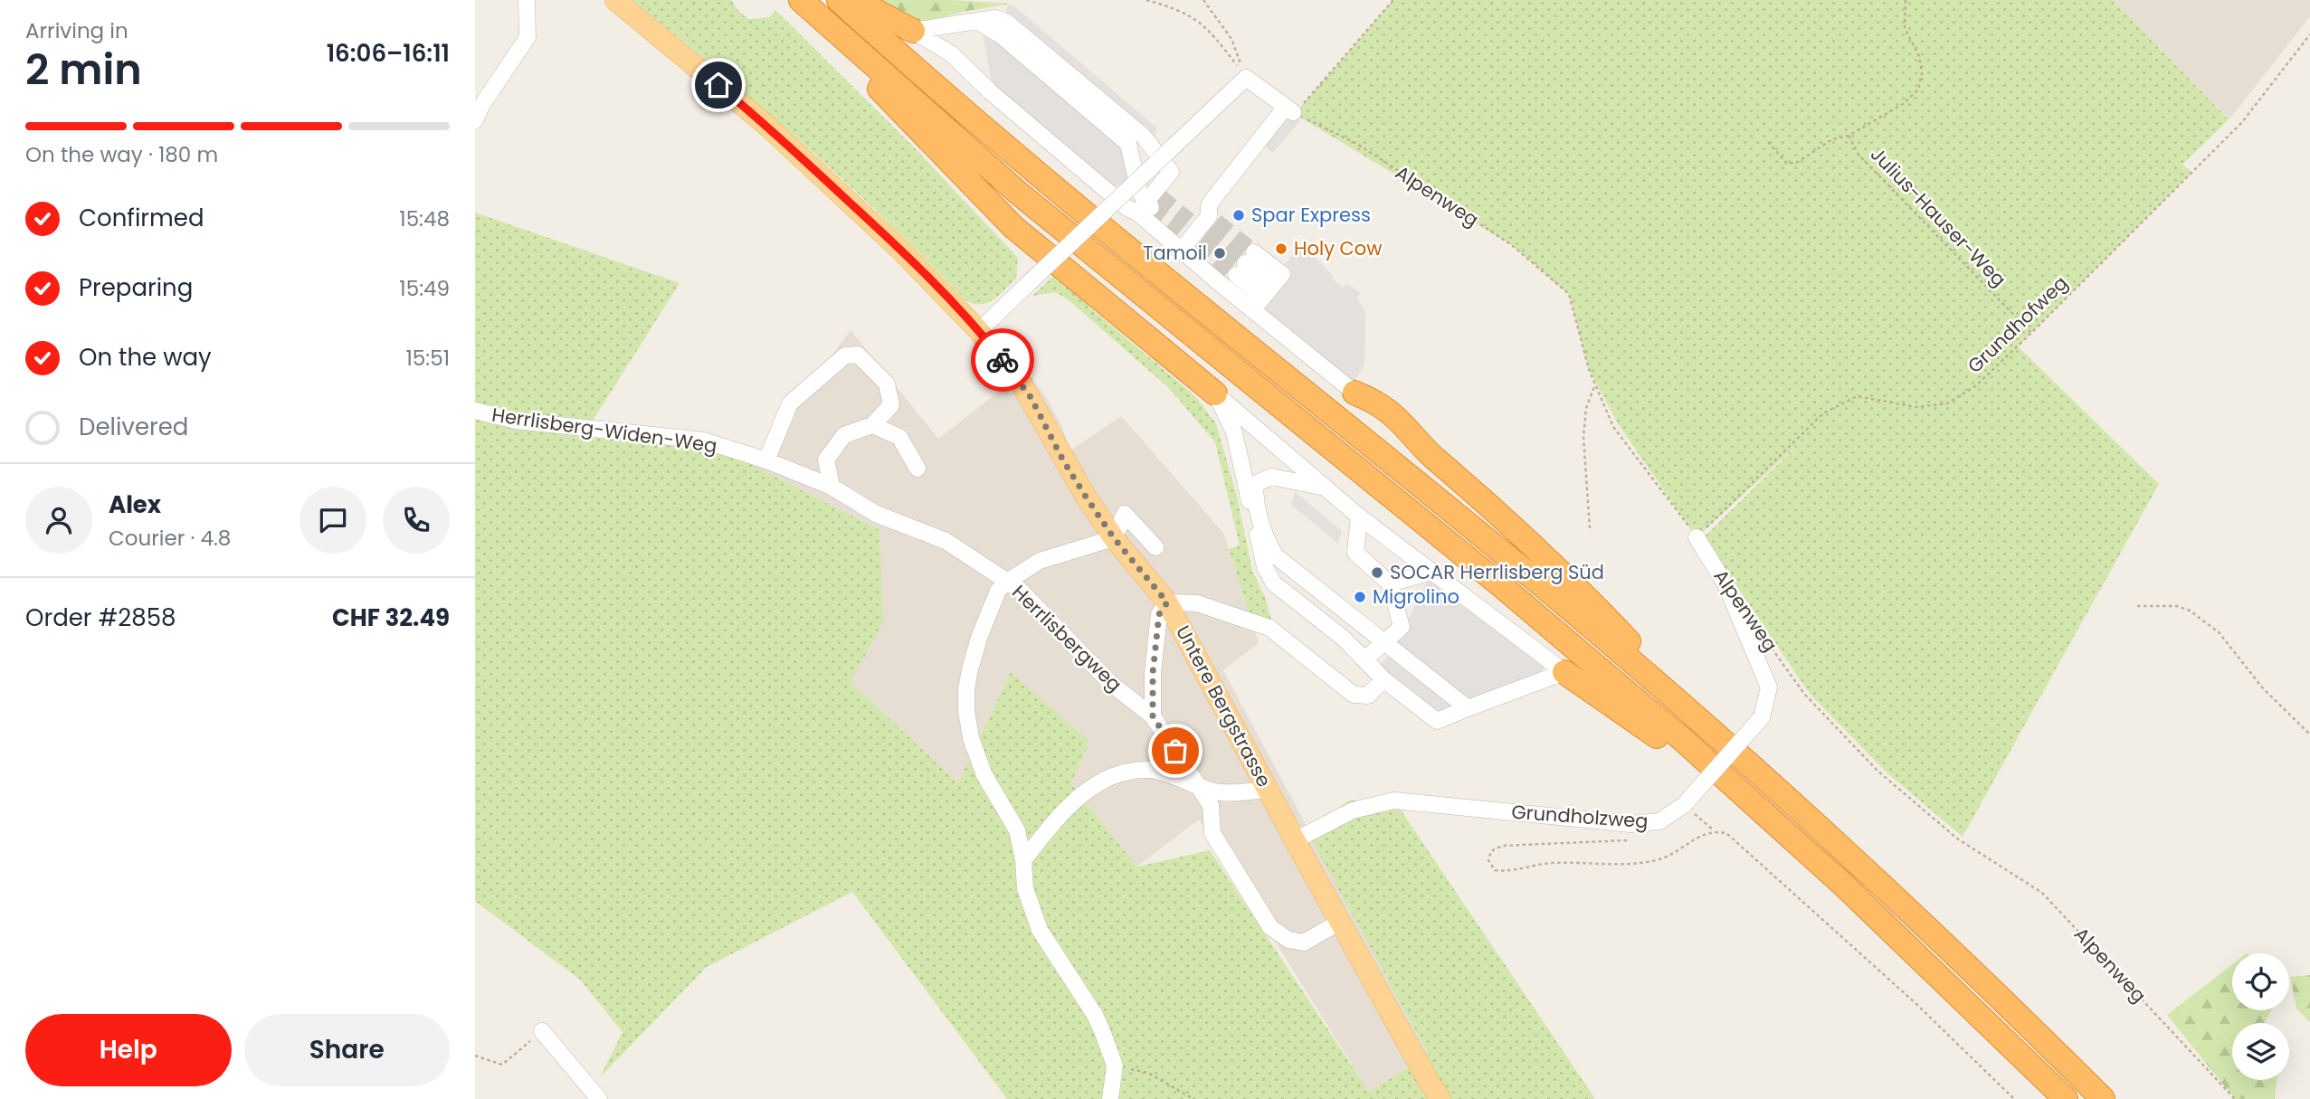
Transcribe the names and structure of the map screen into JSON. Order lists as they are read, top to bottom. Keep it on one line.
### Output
{"streets":{"main road":["Untere Bergstrasse"],"street":["Alpenweg","Herrlisberg-Widen-Weg","Herrlisbergweg","Grundholzweg"],"path":["Julius-Hauser-Weg","Grundhofweg"]},"crossings":[["Alpenweg","Grundhofweg"],["Alpenweg","Grundholzweg"],["Julius-Hauser-Weg","Grundhofweg"],["Herrlisberg-Widen-Weg","Herrlisbergweg"],["Herrlisbergweg","Untere Bergstrasse"],["Untere Bergstrasse","Grundholzweg"]],"places":["Spar Express","Holy Cow","Tamoil","SOCAR Herrlisberg Süd","Migrolino"],"page":{"heading":["2 min","Arriving in","16:06–16:11"],"panel":["Alex","Courier · 4.8","Order #2858","CHF 32.49"],"bar":"On the way · 180 m","list":[["Confirmed","15:48"],["Preparing","15:49"],["On the way","15:51"],"Delivered"],"buttons":["Help","Share"]}}
